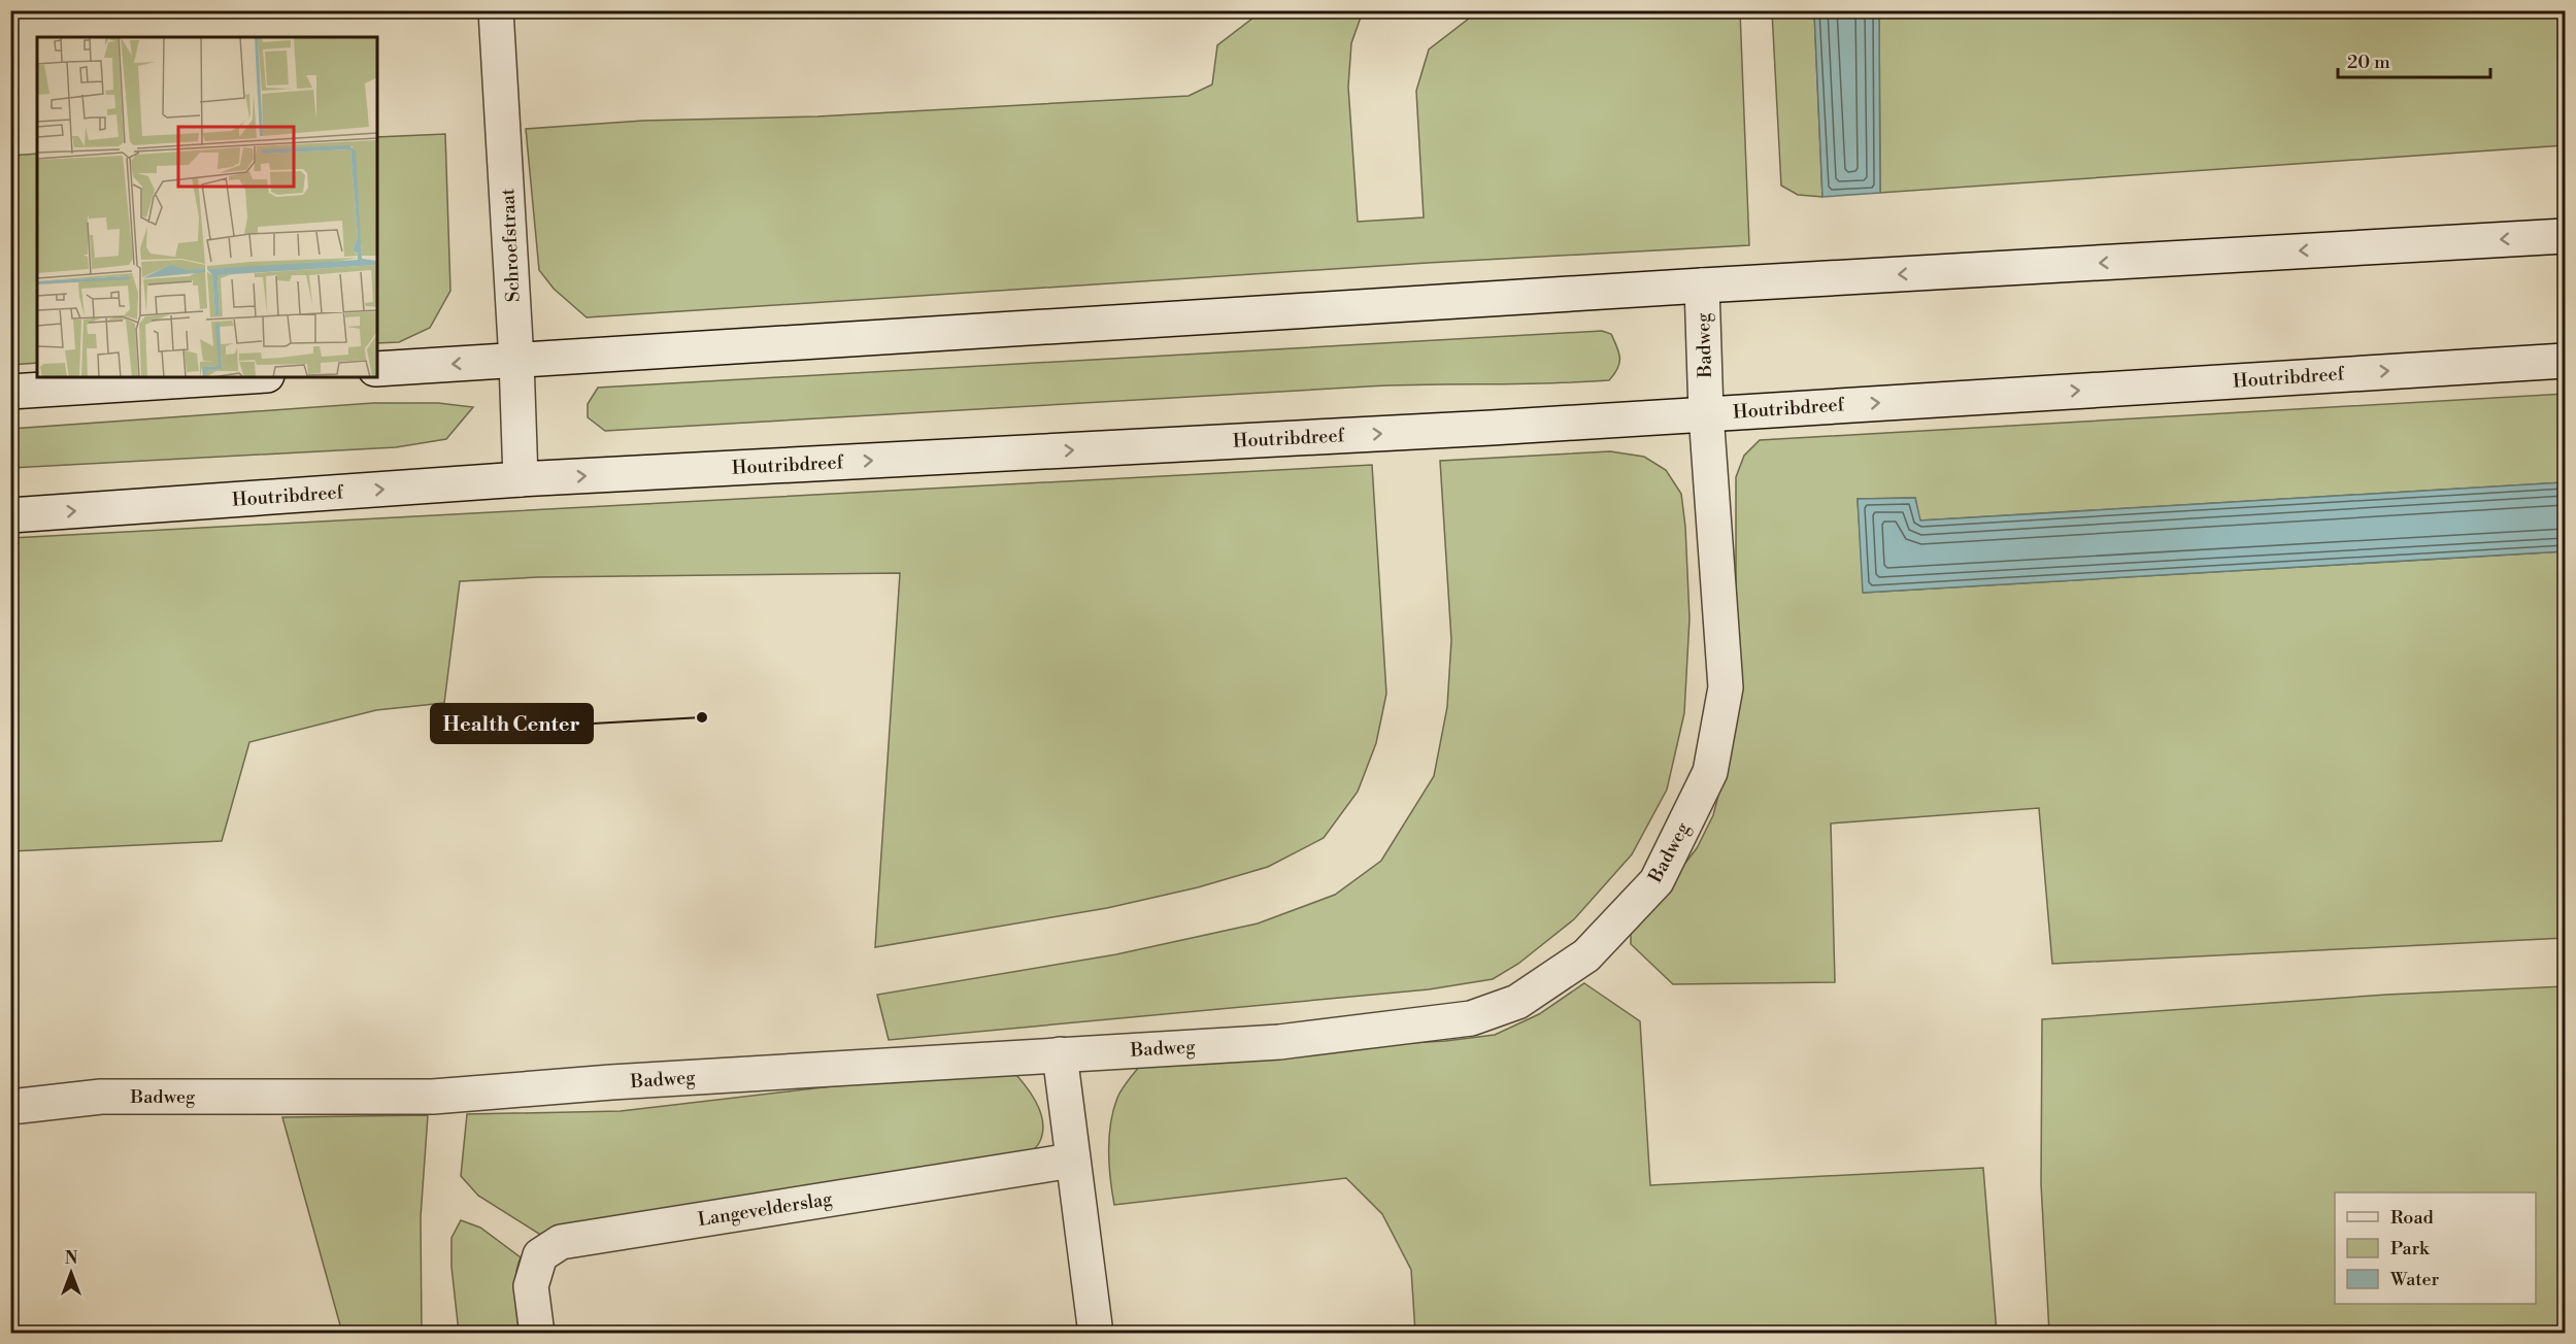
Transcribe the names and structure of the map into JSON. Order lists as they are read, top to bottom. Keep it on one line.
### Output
{"streets":{"main road":["Schroefstraat","Badweg","Houtribdreef","Langevelderslag"]},"crossings":[["Schroefstraat","Houtribdreef"],["Badweg","Houtribdreef"]],"places":["Health Center"],"legend":["Road","Park","Water"],"scale_bar":"20 m","north":"top"}
